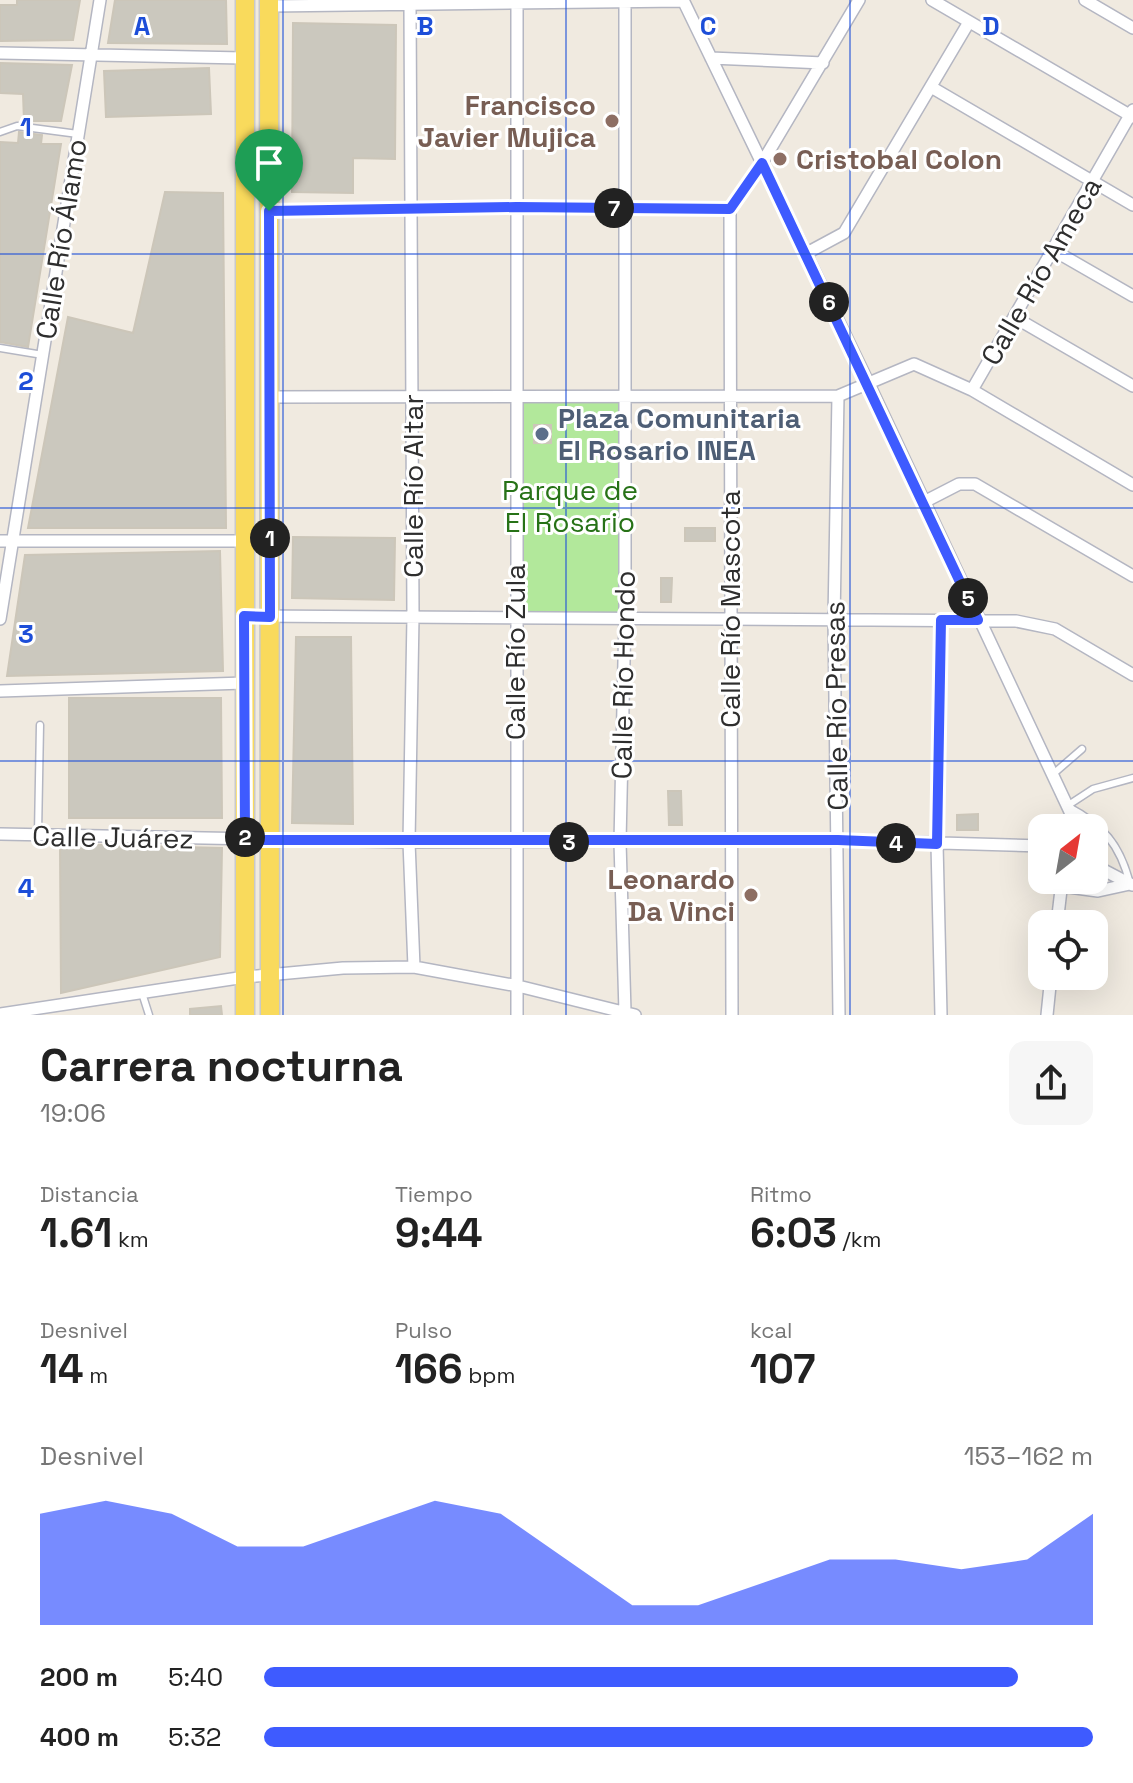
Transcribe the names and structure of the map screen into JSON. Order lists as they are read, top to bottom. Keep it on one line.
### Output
{"streets":{"street":["Calle Río Álamo","Calle Río Ameca","Calle Río Altar","Calle Río Mascota","Calle Río Zula","Calle Río Hondo","Calle Río Presas","Calle Juárez"]},"crossings":[["Calle Río Altar","Calle Juárez"],["Calle Río Mascota","Calle Juárez"],["Calle Río Zula","Calle Juárez"],["Calle Río Hondo","Calle Juárez"],["Calle Río Presas","Calle Juárez"]],"parks":["Parque de El Rosario"],"places":["Francisco Javier Mujica","Cristobal Colon","Plaza Comunitaria El Rosario INEA","Leonardo Da Vinci"],"north":"top right","page":{"pins":["7","6","1","5","2","3","4"],"heading":["Carrera nocturna","19:06"],"stats":[["Distancia","1.61 km"],["Tiempo","9:44"],["Ritmo","6:03 /km"],["Desnivel","14 m"],["Pulso","166 bpm"],["kcal","107"]],"chart":["Desnivel","153–162 m"],"list":[{"name":"200 m","note":"5:40"},{"name":"400 m","note":"5:32"}]},"grid":{"columns":["A","B","C","D"],"rows":["1","2","3","4"]}}
